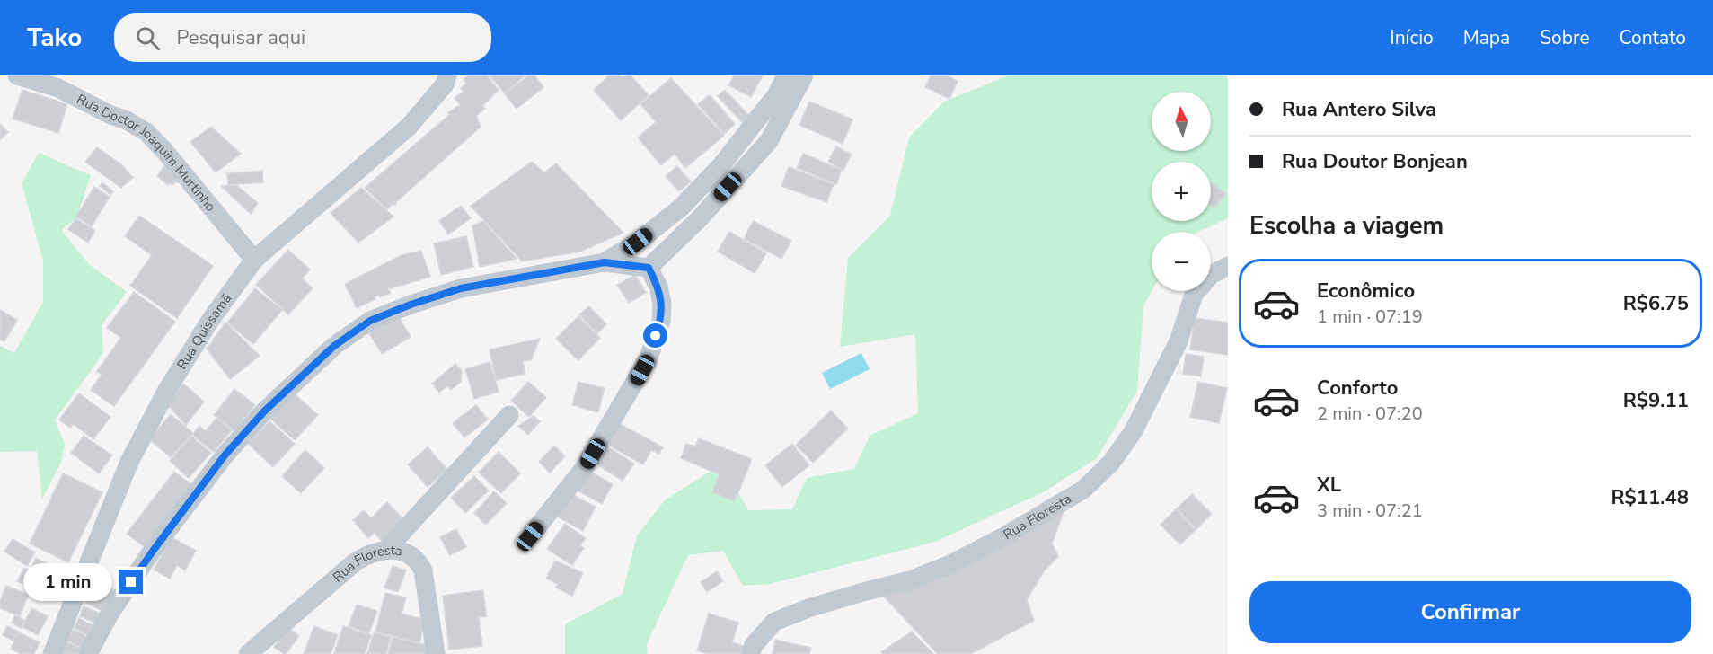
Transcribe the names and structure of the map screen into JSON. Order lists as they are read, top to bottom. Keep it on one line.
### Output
{"streets":{"street":["Rua Doctor Joaquim Murtinho","Rua Quissamã","Rua Floresta"]},"crossings":[["Rua Doctor Joaquim Murtinho","Rua Quissamã"]],"north":"top","page":{"header":"Tako","search":"Pesquisar aqui","nav":["Início","Mapa","Sobre","Contato"],"banner":["Rua Antero Silva","Rua Doutor Bonjean"],"map_buttons":["+","−"],"heading":"Escolha a viagem","list":[{"name":"Econômico","note":"1 min · 07:19","value":"R$6.75"},{"name":"Conforto","note":"2 min · 07:20","value":"R$9.11"},{"name":"XL","note":"3 min · 07:21","value":"R$11.48"}],"bubble":"1 min","buttons":"Confirmar"}}
